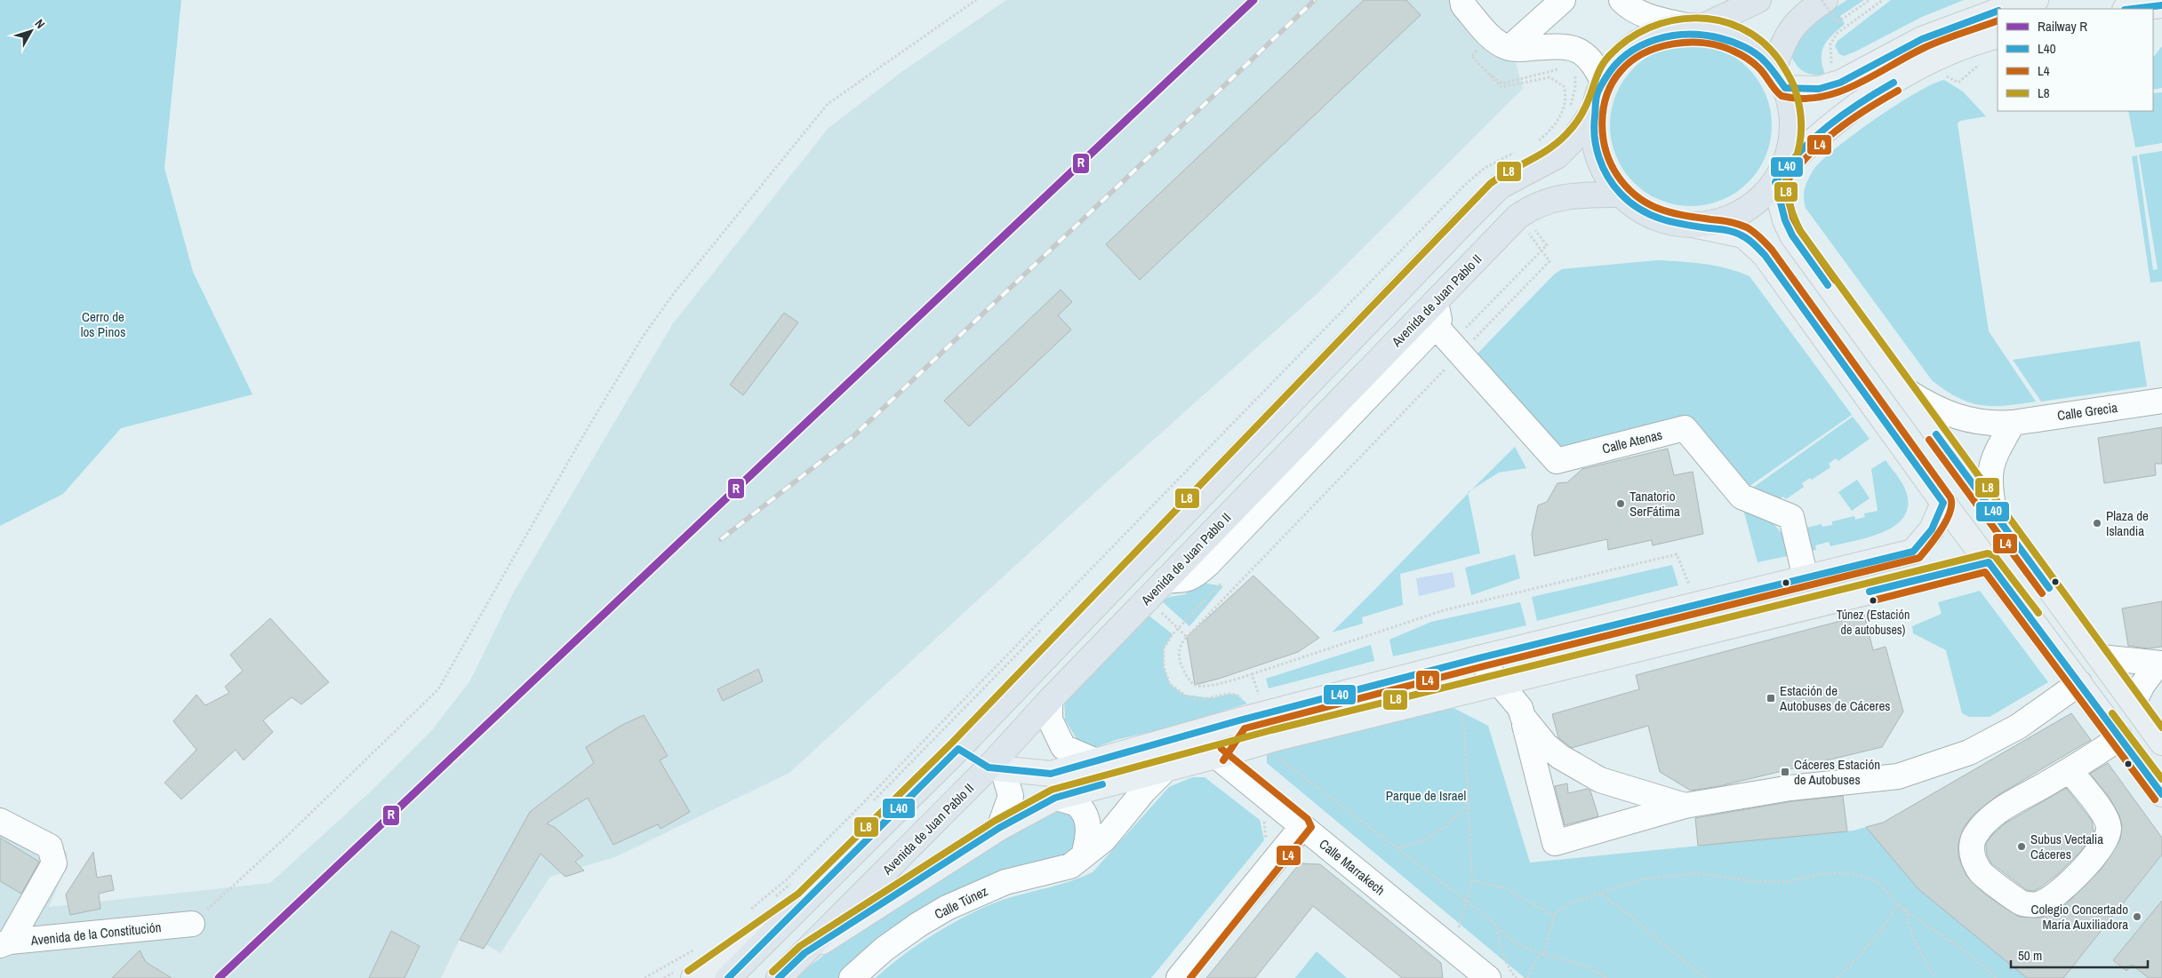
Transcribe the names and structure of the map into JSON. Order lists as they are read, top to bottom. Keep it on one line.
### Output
{"streets":{"highway":["Avenida de Juan Pablo II"],"street":["Calle Grecia","Calle Atenas","Calle Marrakech","Calle Túnez","Avenida de la Constitución"]},"parks":["Cerro de los Pinos","Parque de Israel"],"places":{"other":["Tanatorio SerFátima","Plaza de Islandia","Túnez (Estación de autobuses)","Subus Vectalia Cáceres","Colegio Concertado María Auxiliadora"],"transit":["Estación de Autobuses de Cáceres","Cáceres Estación de Autobuses"]},"lines":["rail line R","transit line L40","transit line L8","transit line L4"],"legend":["Railway R","L40","L4","L8"],"scale_bar":"50 m","north":"top right"}
